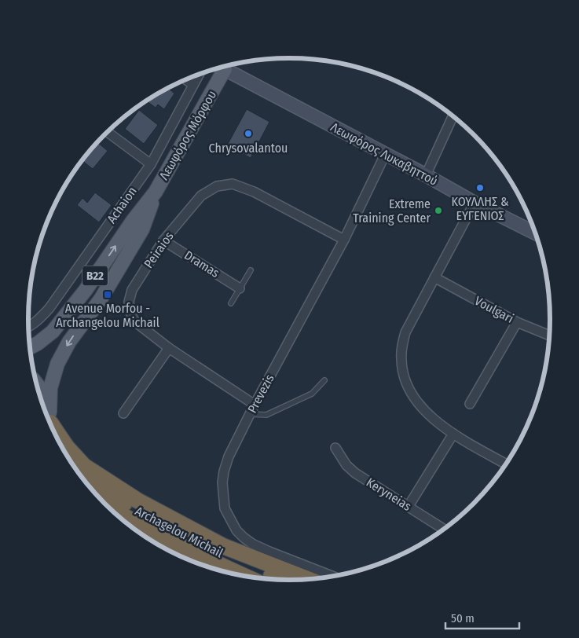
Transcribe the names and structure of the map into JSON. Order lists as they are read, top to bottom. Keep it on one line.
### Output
{"streets":{"highway":["Archagelou Michail"],"main road":["Λεωφόρος Μόρφου","Λεωφόρος Λυκαβηττού","B22"],"street":["Achaion","Peiraios","Dramas","Voulgari","Prevezis","Keryneias"]},"crossings":[["Λεωφόρος Λυκαβηττού","Prevezis"],["Peiraios","Dramas"],["Peiraios","Prevezis"]],"places":{"other":["Chrysovalantou","ΚΟΥΛΛΗΣ & ΕΥΓΕΝΙΟΣ","Extreme Training Center"],"transit":["Avenue Morfou - Archangelou Michail"]},"scale_bar":"50 m"}
